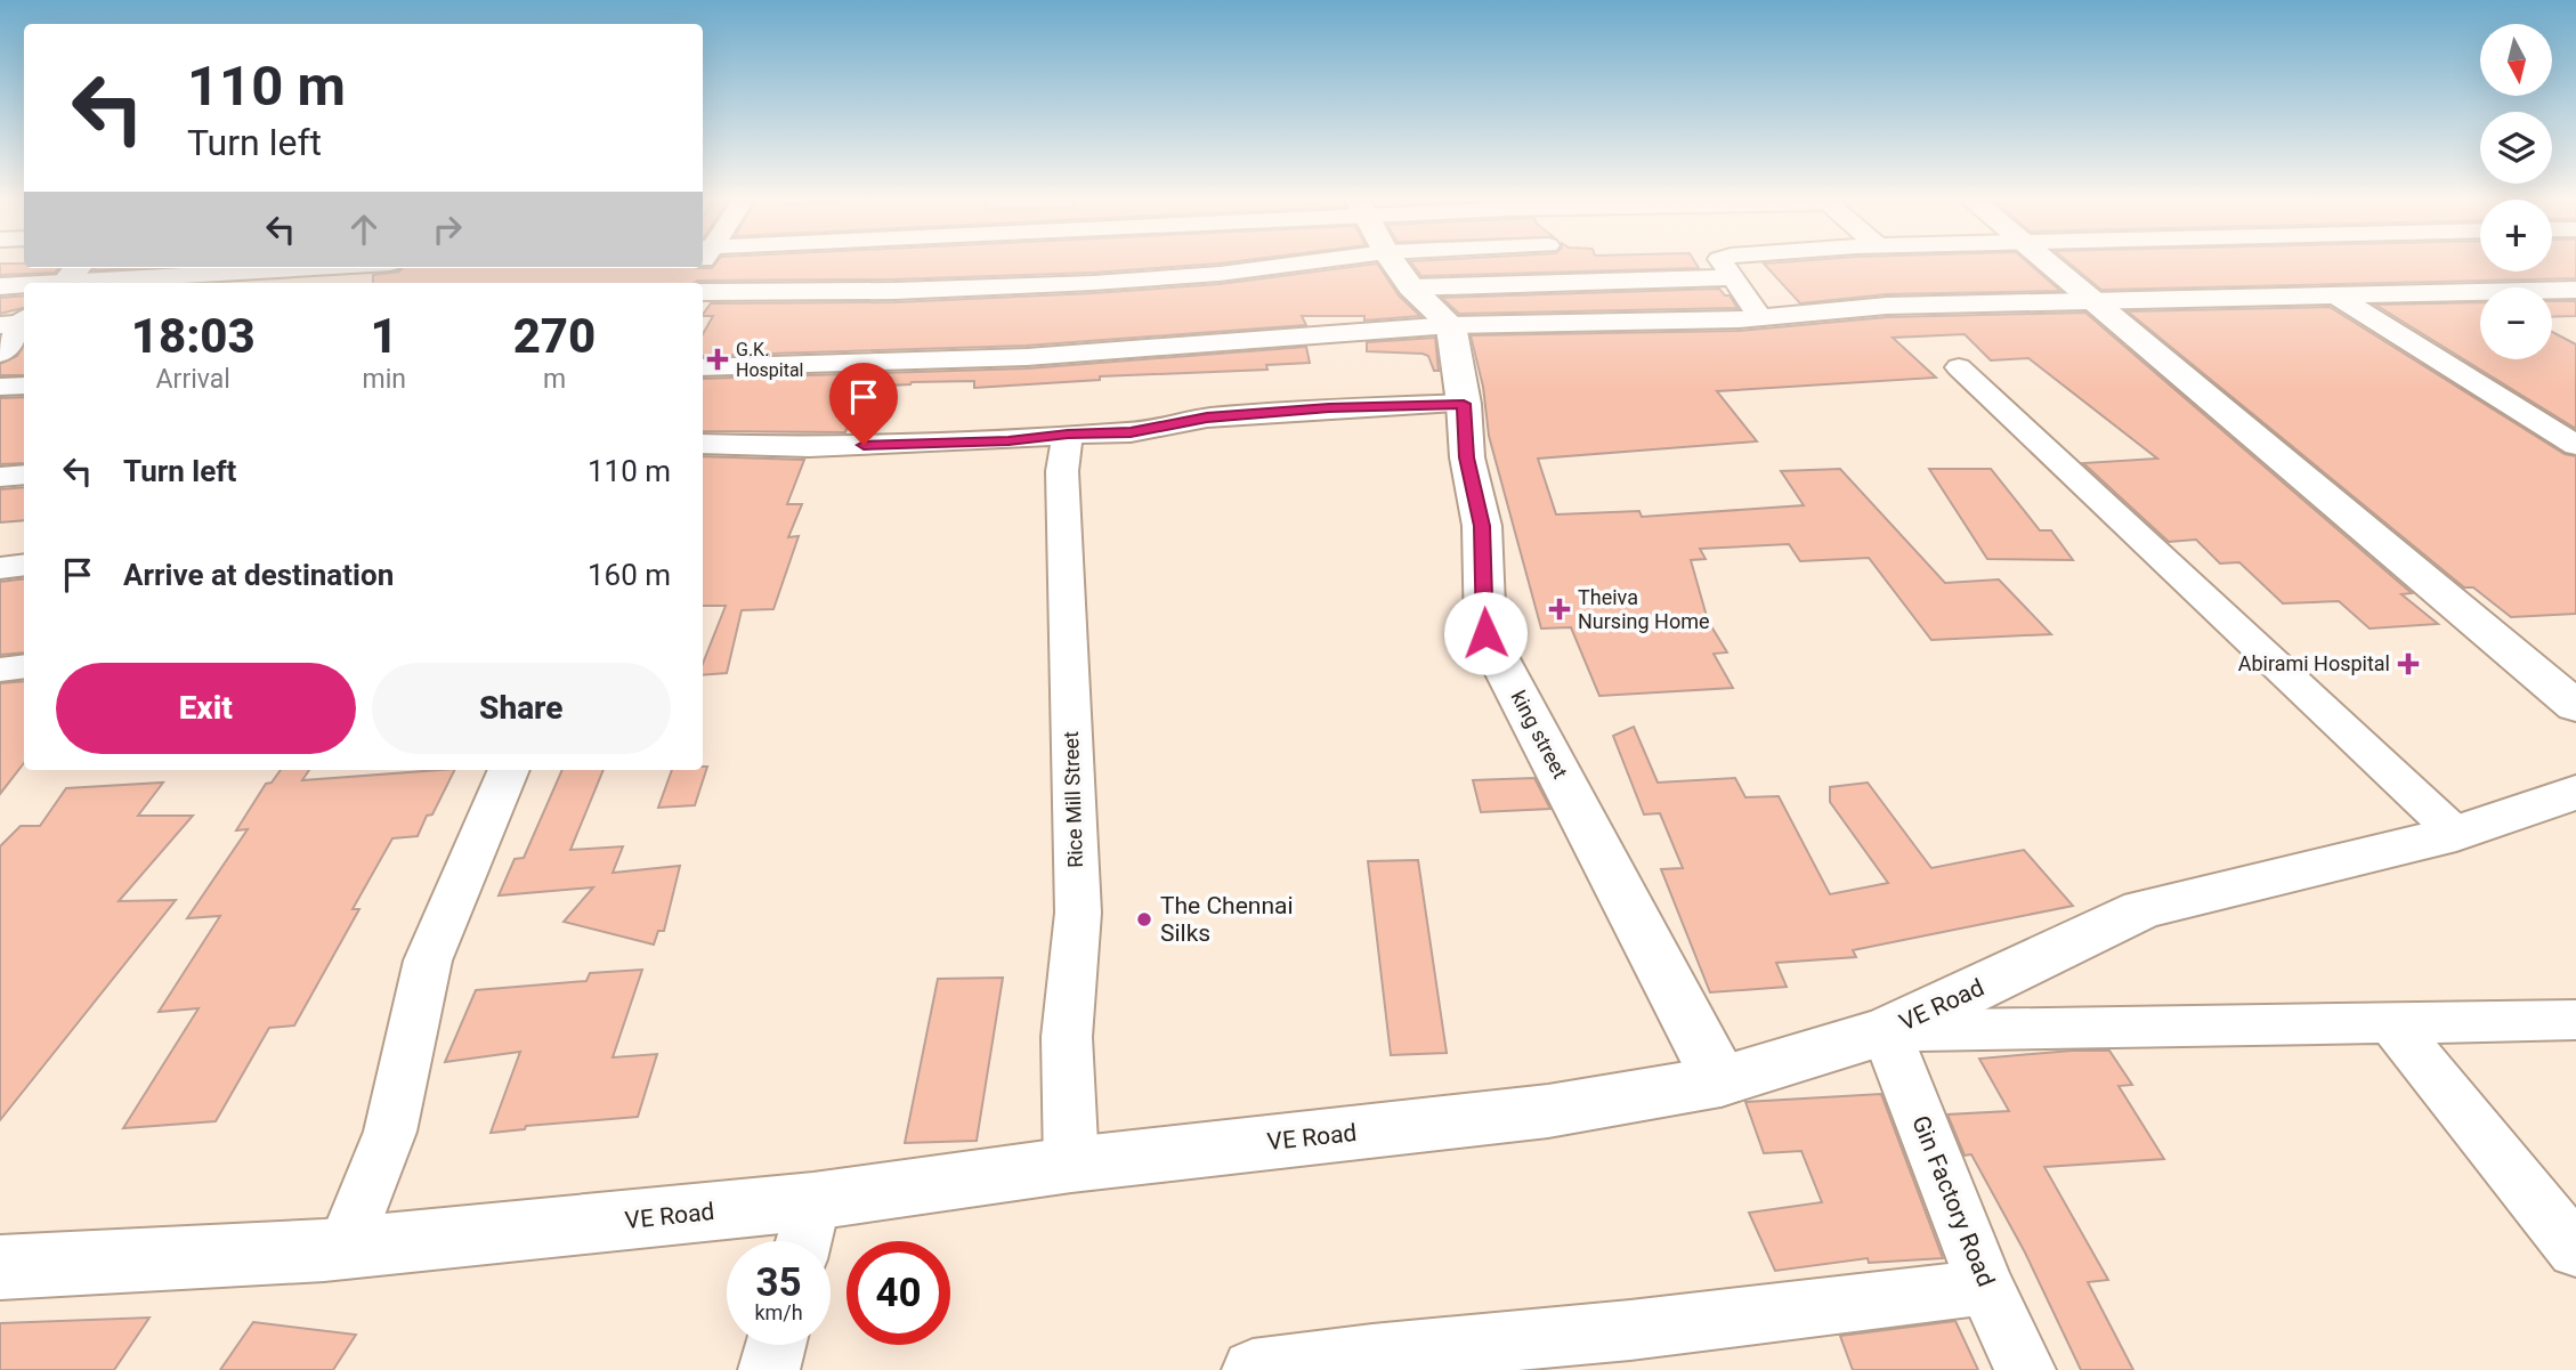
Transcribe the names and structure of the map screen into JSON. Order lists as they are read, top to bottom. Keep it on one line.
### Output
{"streets":{"street":["king street","Rice Mill Street","VE Road","Gin Factory Road"]},"crossings":[["king street","VE Road"],["Rice Mill Street","VE Road"],["VE Road","Gin Factory Road"]],"places":{"health":["G.K. Hospital","Theiva Nursing Home","Abirami Hospital"],"other":["The Chennai Silks"]},"north":"bottom","page":{"map_buttons":["+","−"],"turn":["110 m","Turn left"],"eta":["18:03","Arrival","1","min","270","m"],"list":[{"name":"Turn left","value":"110 m"},{"name":"Arrive at destination","value":"160 m"}],"buttons":["Exit","Share"],"speed":"35 km/h","limit":"40"}}
